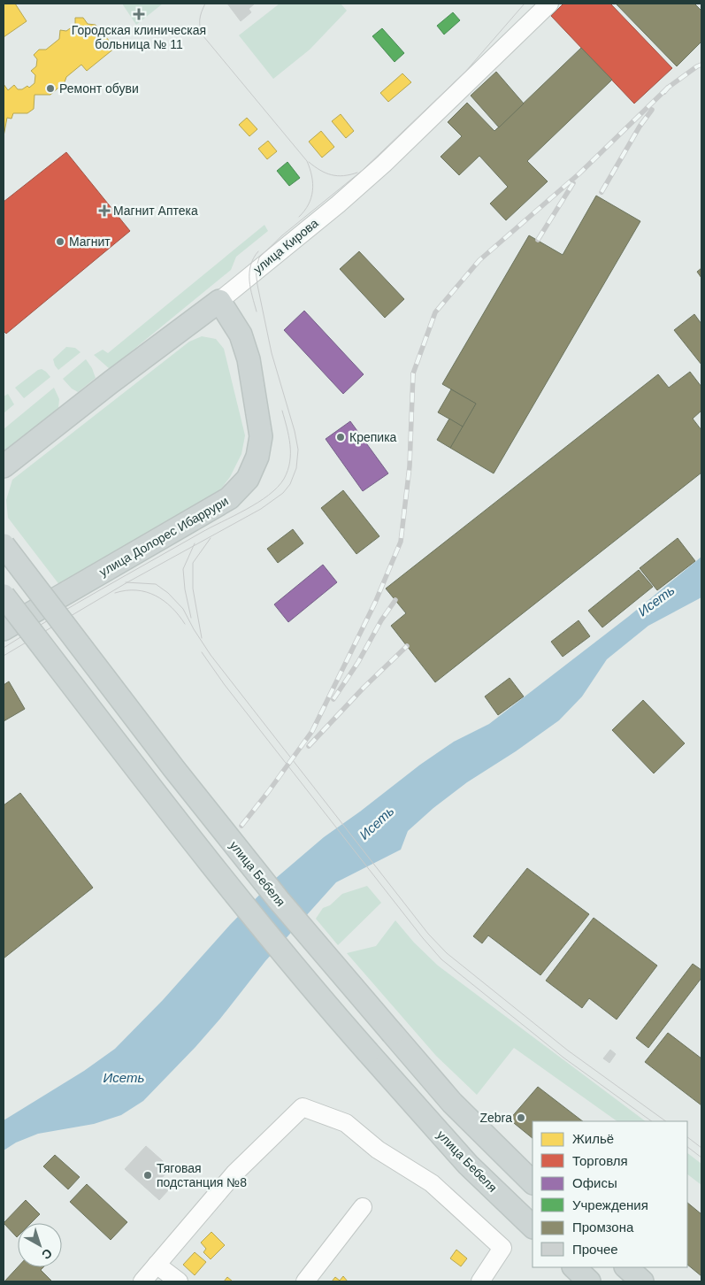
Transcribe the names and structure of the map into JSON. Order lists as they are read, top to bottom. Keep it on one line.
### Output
{"streets":{"main road":["улица Кирова","улица Долорес Ибаррури","улица Бебеля"]},"crossings":[["улица Кирова","улица Долорес Ибаррури"]],"water":["Исеть"],"places":{"health":["Городская клиническая больница № 11","Магнит Аптека"],"other":["Ремонт обуви","Магнит","Крепика","Zebra","Тяговая подстанция №8"]},"legend":["Жильё","Торговля","Офисы","Учреждения","Промзона","Прочее"],"north":"bottom right"}
